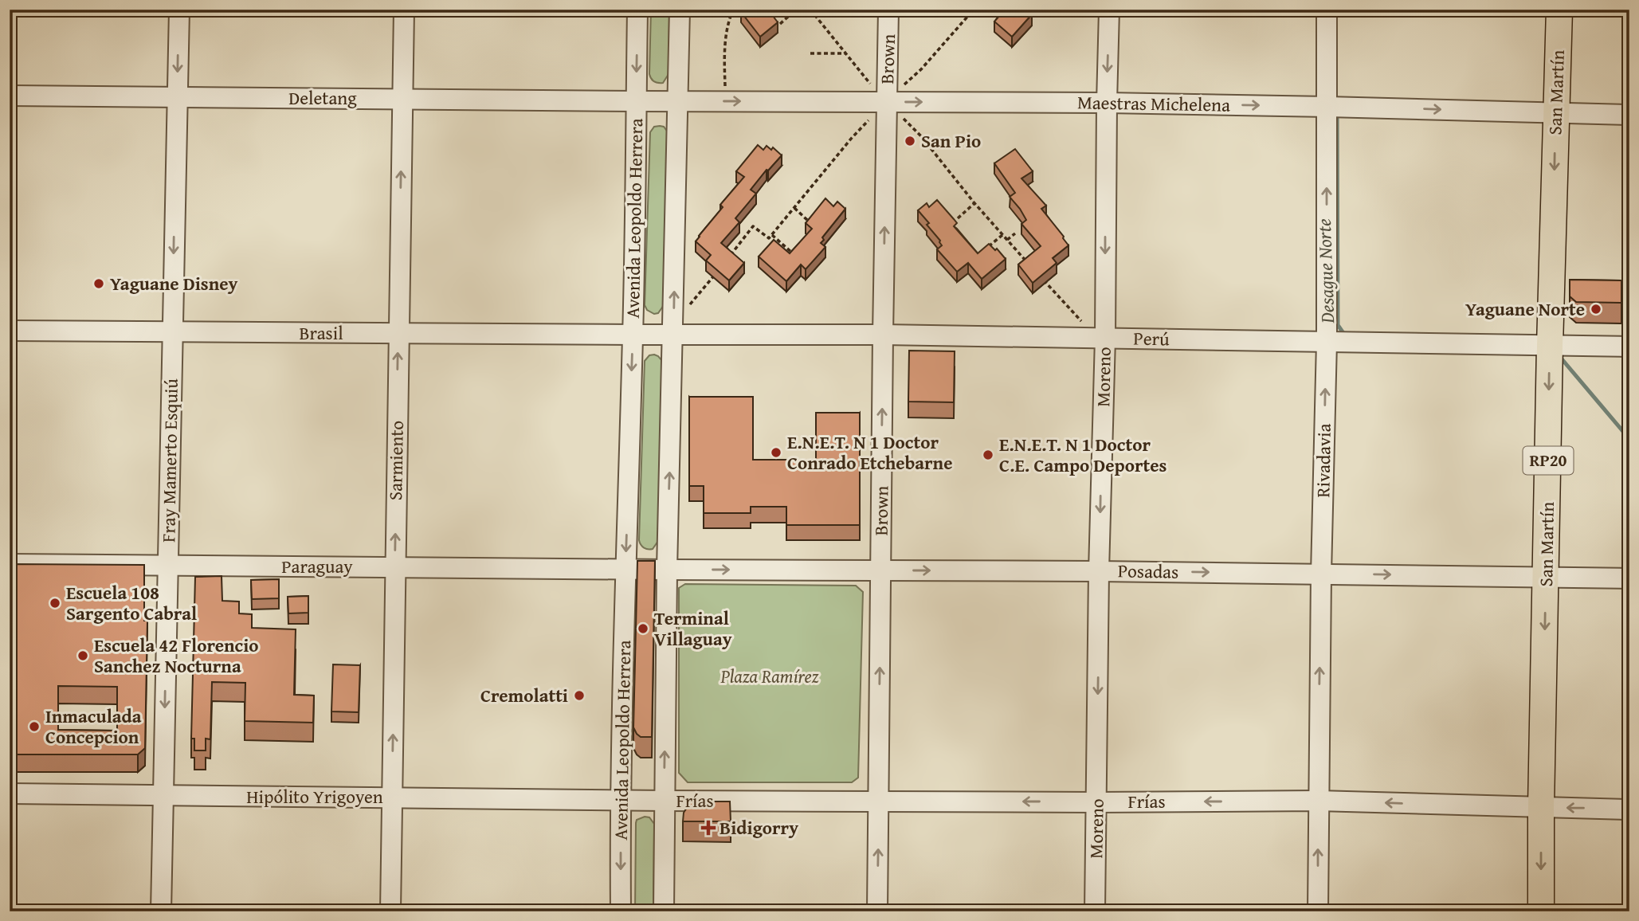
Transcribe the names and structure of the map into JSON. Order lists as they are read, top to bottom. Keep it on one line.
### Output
{"streets":{"main road":["San Martín","RP20"],"street":["Brown","Deletang","Maestras Michelena","Avenida Leopoldo Herrera","Brasil","Perú","Moreno","Fray Mamerto Esquiú","Sarmiento","Rivadavia","Paraguay","Posadas","Hipólito Yrigoyen","Frías"]},"crossings":[["Brown","Maestras Michelena"],["Brown","Perú"],["Brown","Posadas"],["Brown","Frías"],["San Martín","Maestras Michelena"],["San Martín","Perú"],["San Martín","Posadas"],["San Martín","Frías"],["Deletang","Avenida Leopoldo Herrera"],["Deletang","Fray Mamerto Esquiú"],["Deletang","Sarmiento"],["Maestras Michelena","Avenida Leopoldo Herrera"],["Maestras Michelena","Moreno"],["Maestras Michelena","Rivadavia"],["Avenida Leopoldo Herrera","Brasil"],["Avenida Leopoldo Herrera","Perú"],["Avenida Leopoldo Herrera","Paraguay"],["Avenida Leopoldo Herrera","Hipólito Yrigoyen"],["Brasil","Fray Mamerto Esquiú"],["Brasil","Sarmiento"],["Perú","Moreno"],["Perú","Rivadavia"],["Moreno","Posadas"],["Moreno","Frías"],["Fray Mamerto Esquiú","Paraguay"],["Fray Mamerto Esquiú","Hipólito Yrigoyen"],["Sarmiento","Paraguay"],["Sarmiento","Hipólito Yrigoyen"],["Rivadavia","Posadas"],["Rivadavia","Frías"],["Hipólito Yrigoyen","Frías"]],"one_way":["Brown","San Martín","Maestras Michelena","Moreno","Fray Mamerto Esquiú","Sarmiento","Rivadavia","Posadas","Frías"],"water":["Desague Norte"],"parks":["Plaza Ramírez"],"places":{"other":["San Pio","Yaguane Disney","Yaguane Norte","E.N.E.T. N 1 Doctor Conrado Etchebarne","E.N.E.T. N 1 Doctor C.E. Campo Deportes","Escuela 108 Sargento Cabral","Terminal Villaguay","Escuela 42 Florencio Sanchez Nocturna","Cremolatti","Inmaculada Concepcion"],"health":["Bidigorry"]}}
